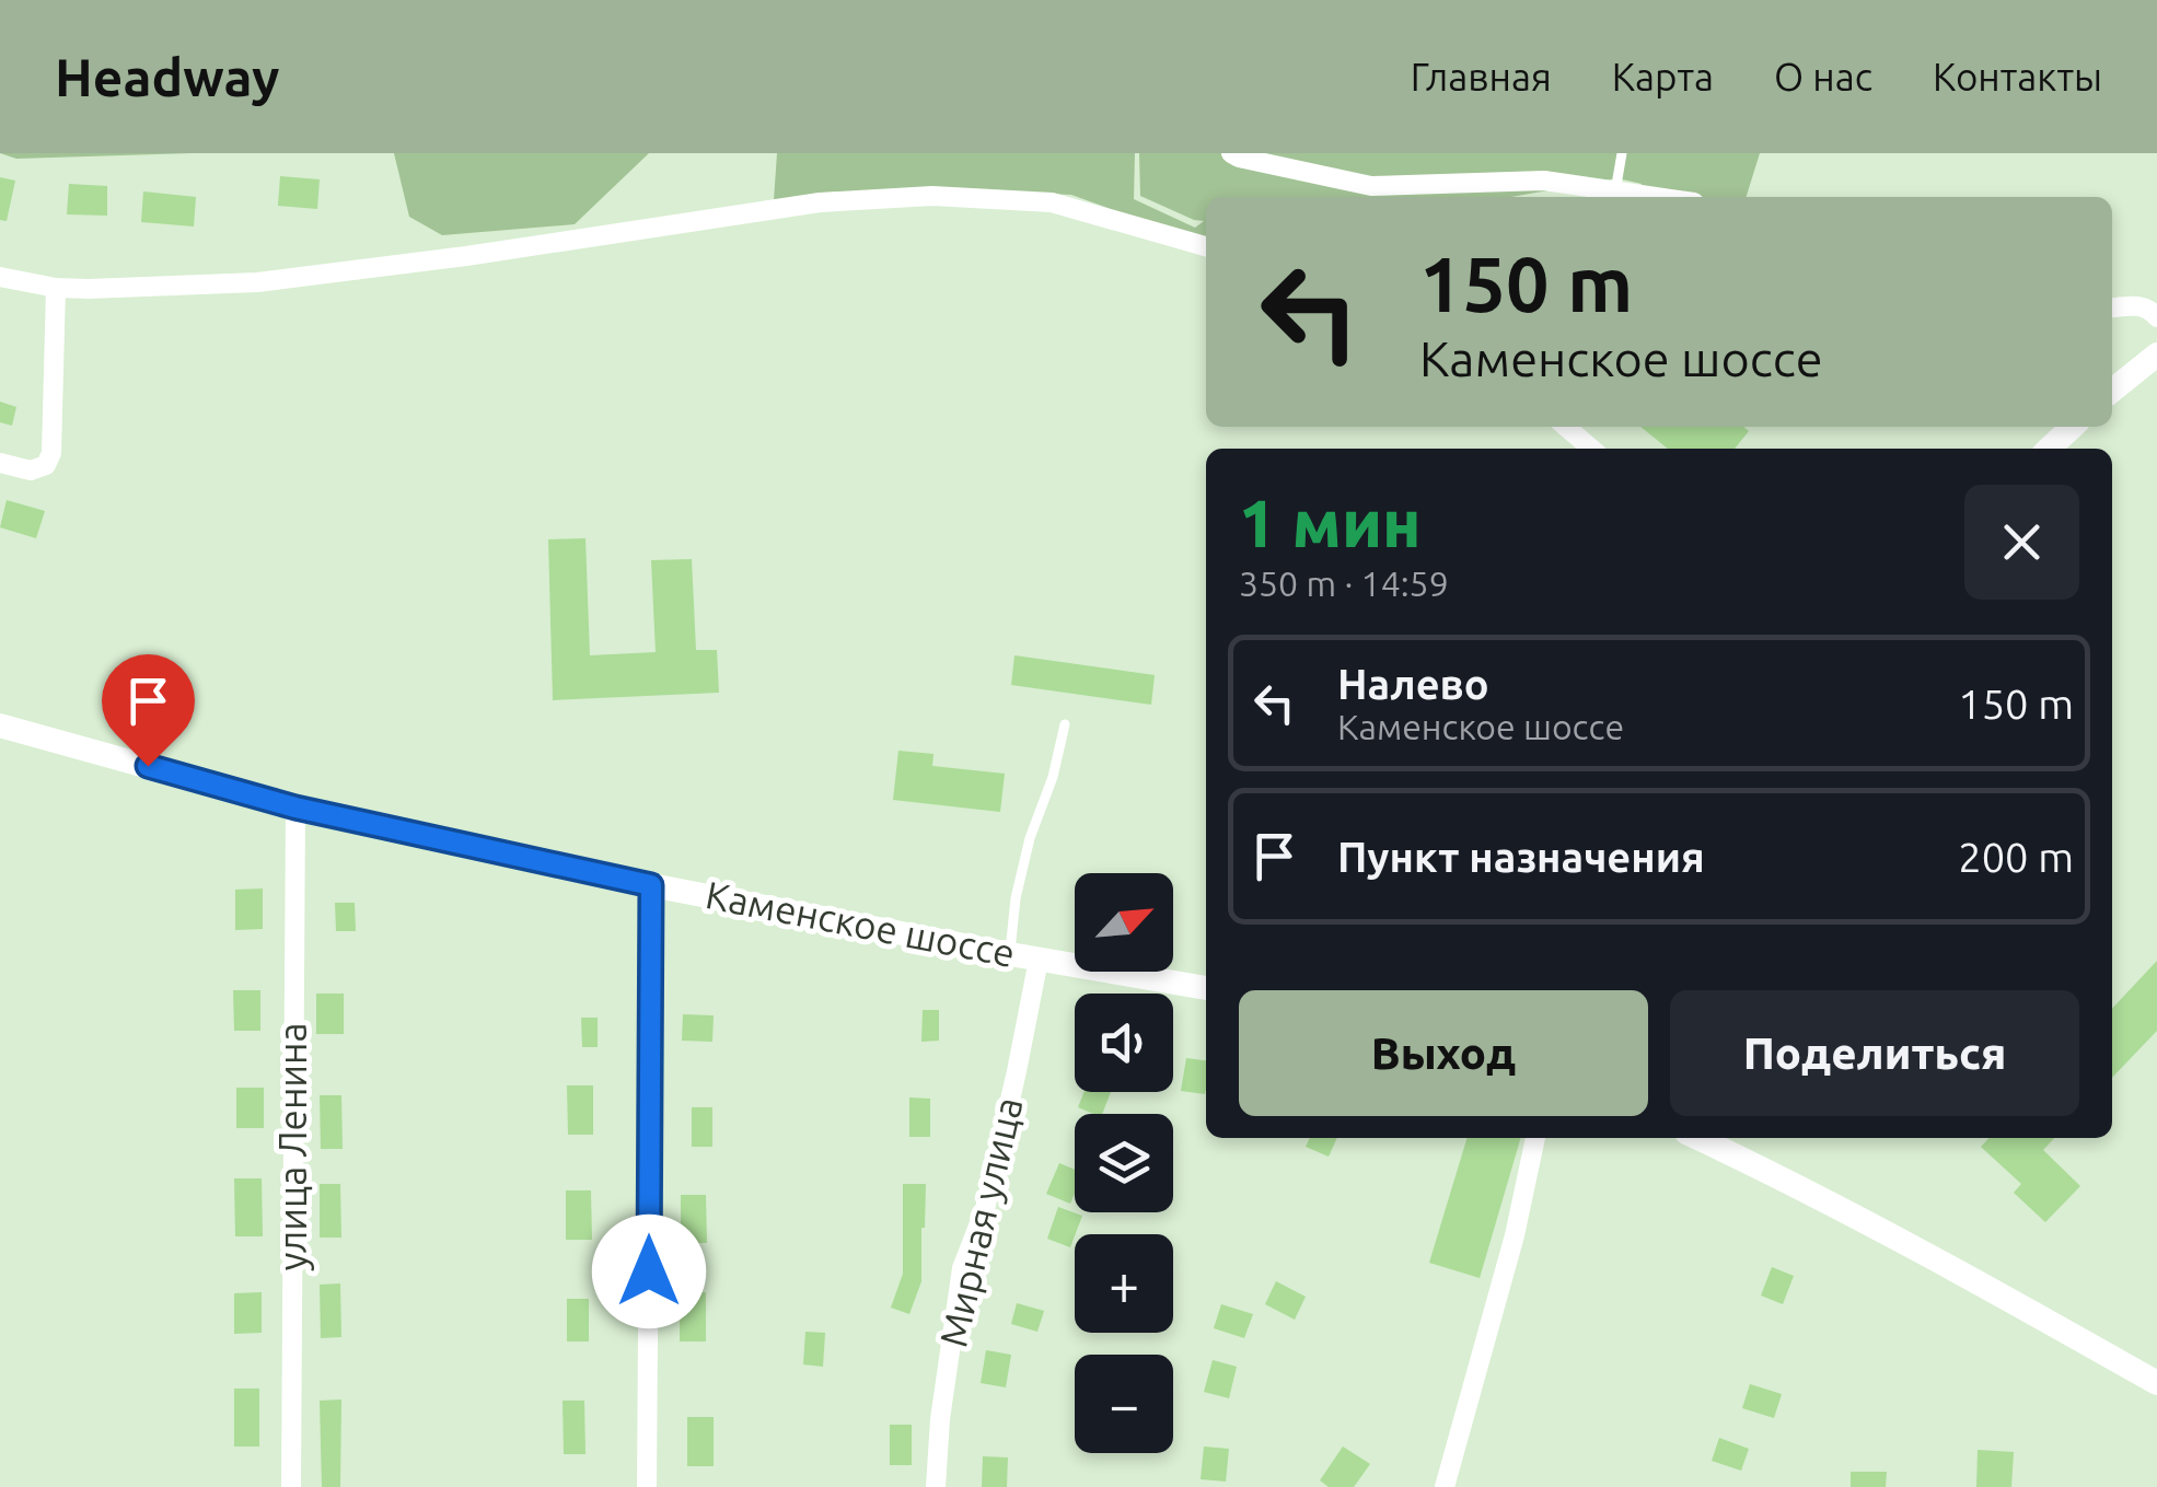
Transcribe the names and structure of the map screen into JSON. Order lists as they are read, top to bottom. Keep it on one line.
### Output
{"streets":{"street":["Каменское шоссе","улица Ленина","Мирная улица"]},"crossings":[["Каменское шоссе","улица Ленина"],["Каменское шоссе","Мирная улица"]],"north":"top right","page":{"header":"Headway","nav":["Главная","Карта","О нас","Контакты"],"turn":["150 m","Каменское шоссе"],"heading":["1 мин","350 m · 14:59"],"list":[{"name":"Налево","note":"Каменское шоссе","value":"150 m"},{"name":"Пункт назначения","value":"200 m"}],"map_buttons":["+","−"],"buttons":["Выход","Поделиться"]}}
